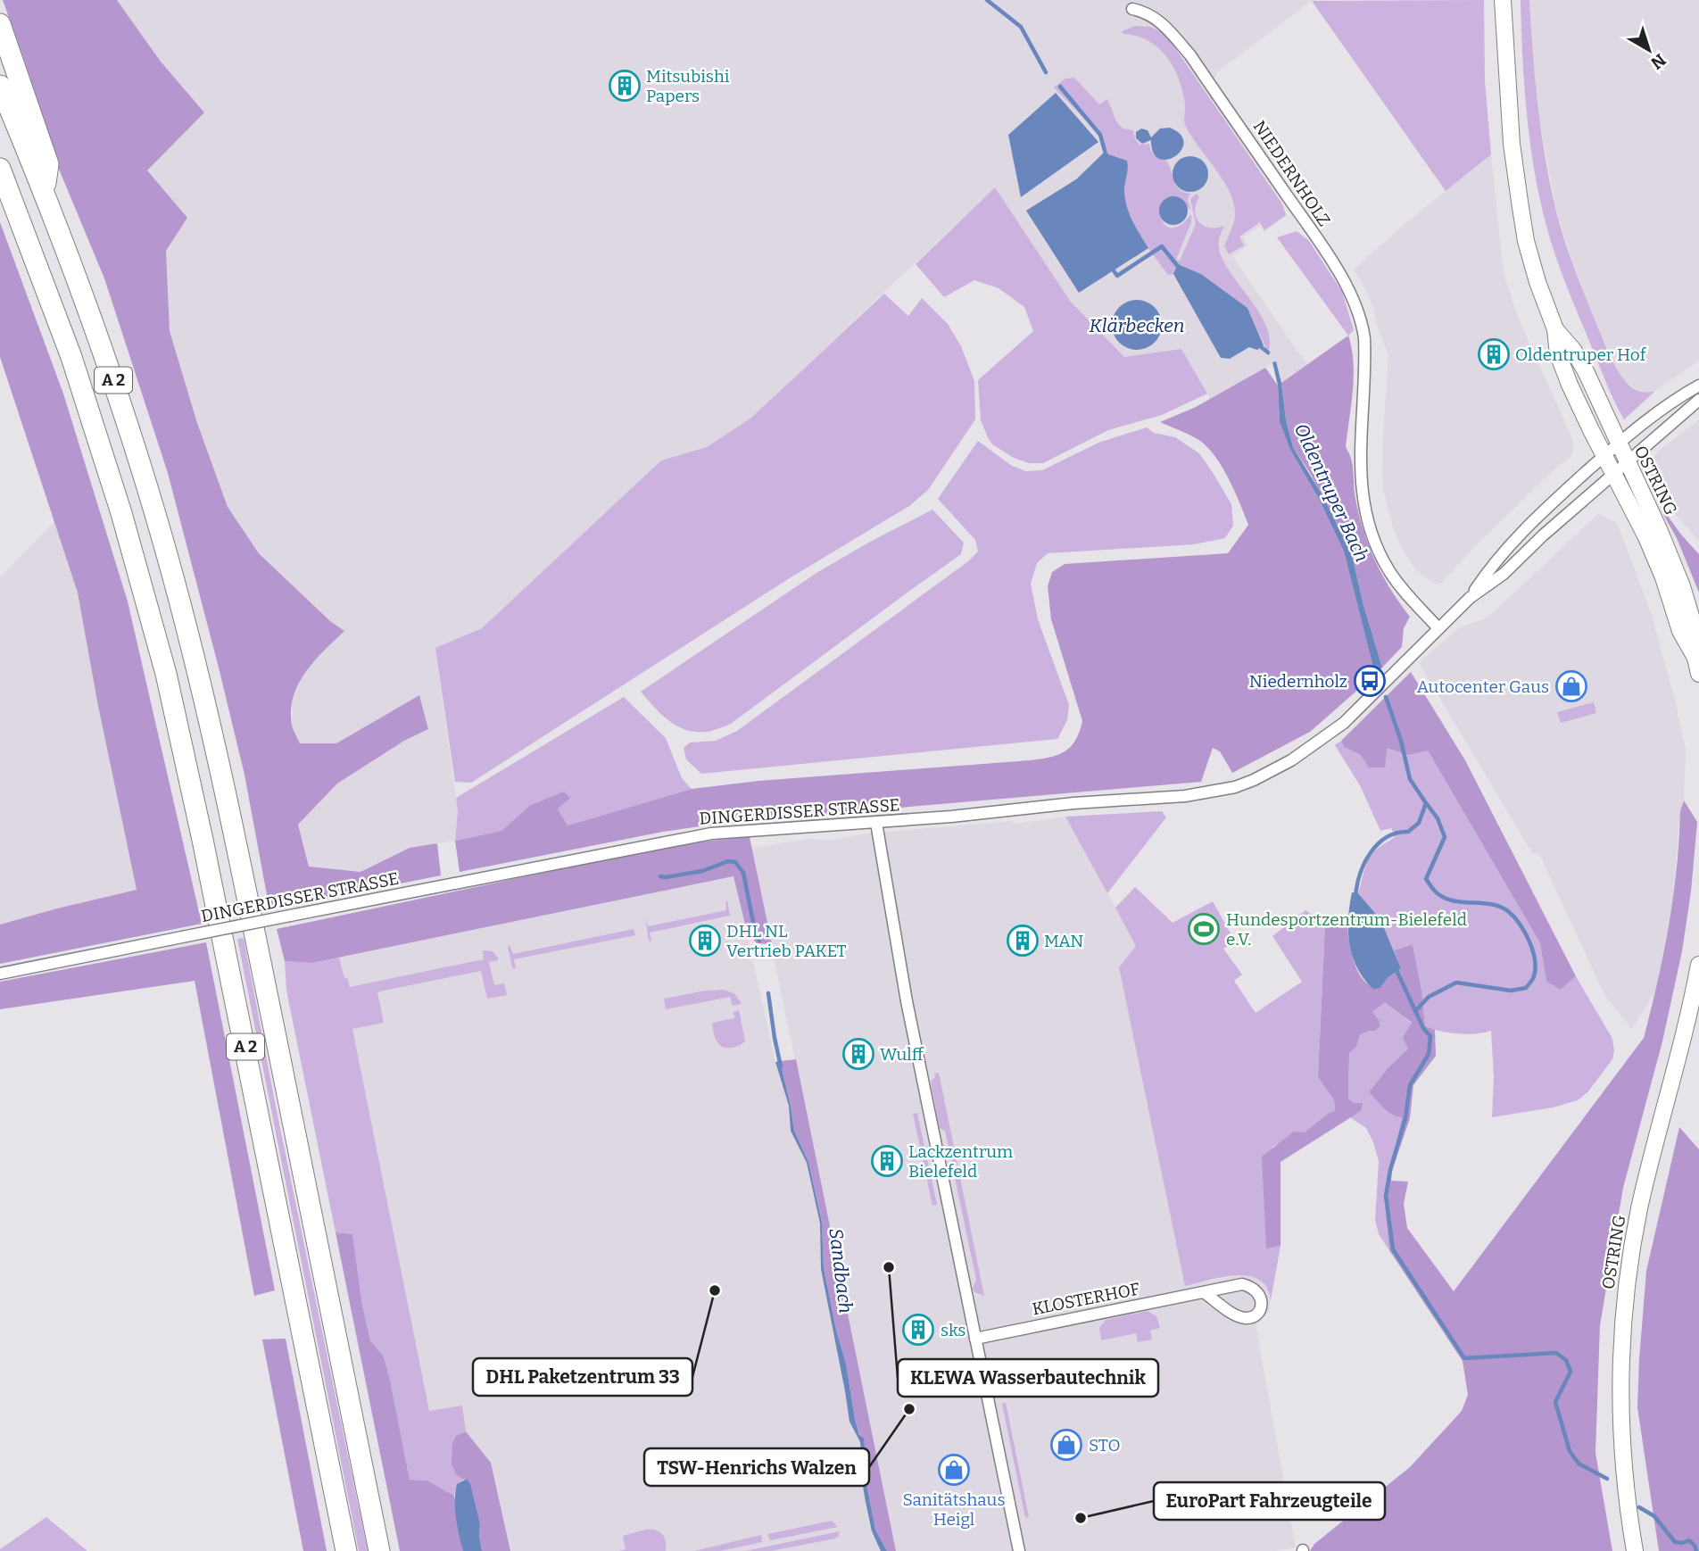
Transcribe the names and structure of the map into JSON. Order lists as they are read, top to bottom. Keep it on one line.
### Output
{"streets":{"highway":["A 2"],"main road":["OSTRING"],"street":["NIEDERNHOLZ","DINGERDISSER STRASSE","KLOSTERHOF"]},"crossings":[["NIEDERNHOLZ","DINGERDISSER STRASSE"],["OSTRING","DINGERDISSER STRASSE"]],"water":["Klärbecken","Oldentruper Bach","Sandbach"],"places":{"building":["Mitsubishi Papers","Oldentruper Hof","DHL NL Vertrieb PAKET","MAN","Wulff","Lackzentrum Bielefeld","sks"],"bus stop":["Niedernholz"],"shop":["Autocenter Gaus","STO","Sanitätshaus Heigl"],"sports":["Hundesportzentrum-Bielefeld e.V."],"other":["KLEWA Wasserbautechnik","DHL Paketzentrum 33","TSW-Henrichs Walzen","EuroPart Fahrzeugteile"]},"north":"bottom right"}
